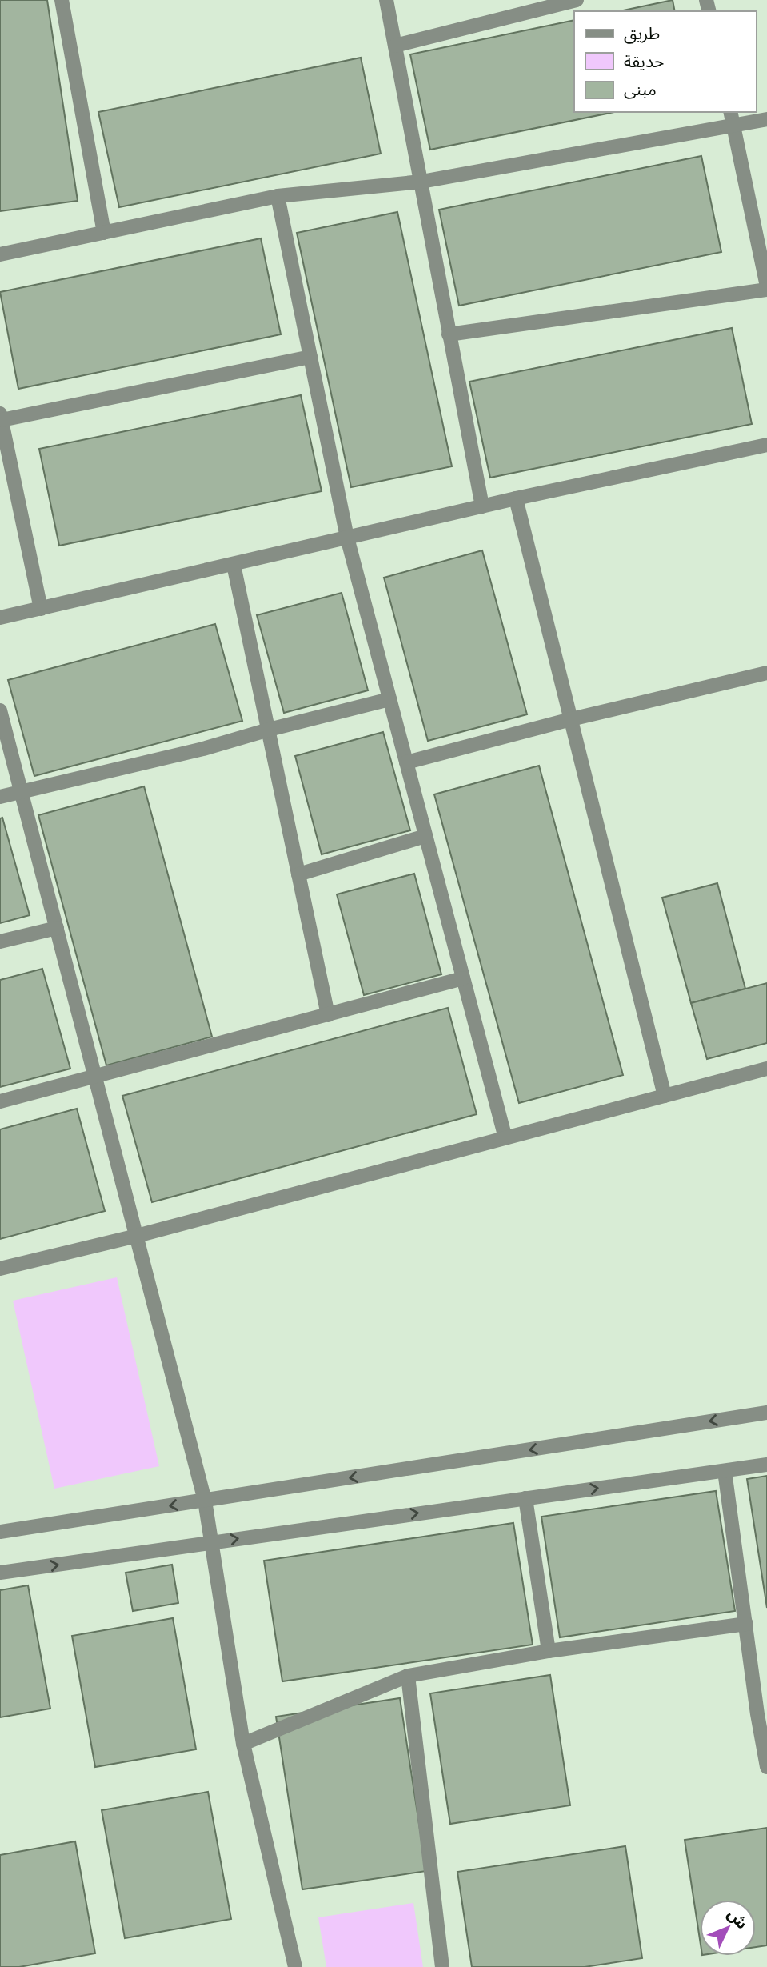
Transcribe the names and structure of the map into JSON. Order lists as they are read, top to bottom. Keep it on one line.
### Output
{"legend":["طريق","حديقة","مبنى"],"north":"top right"}
